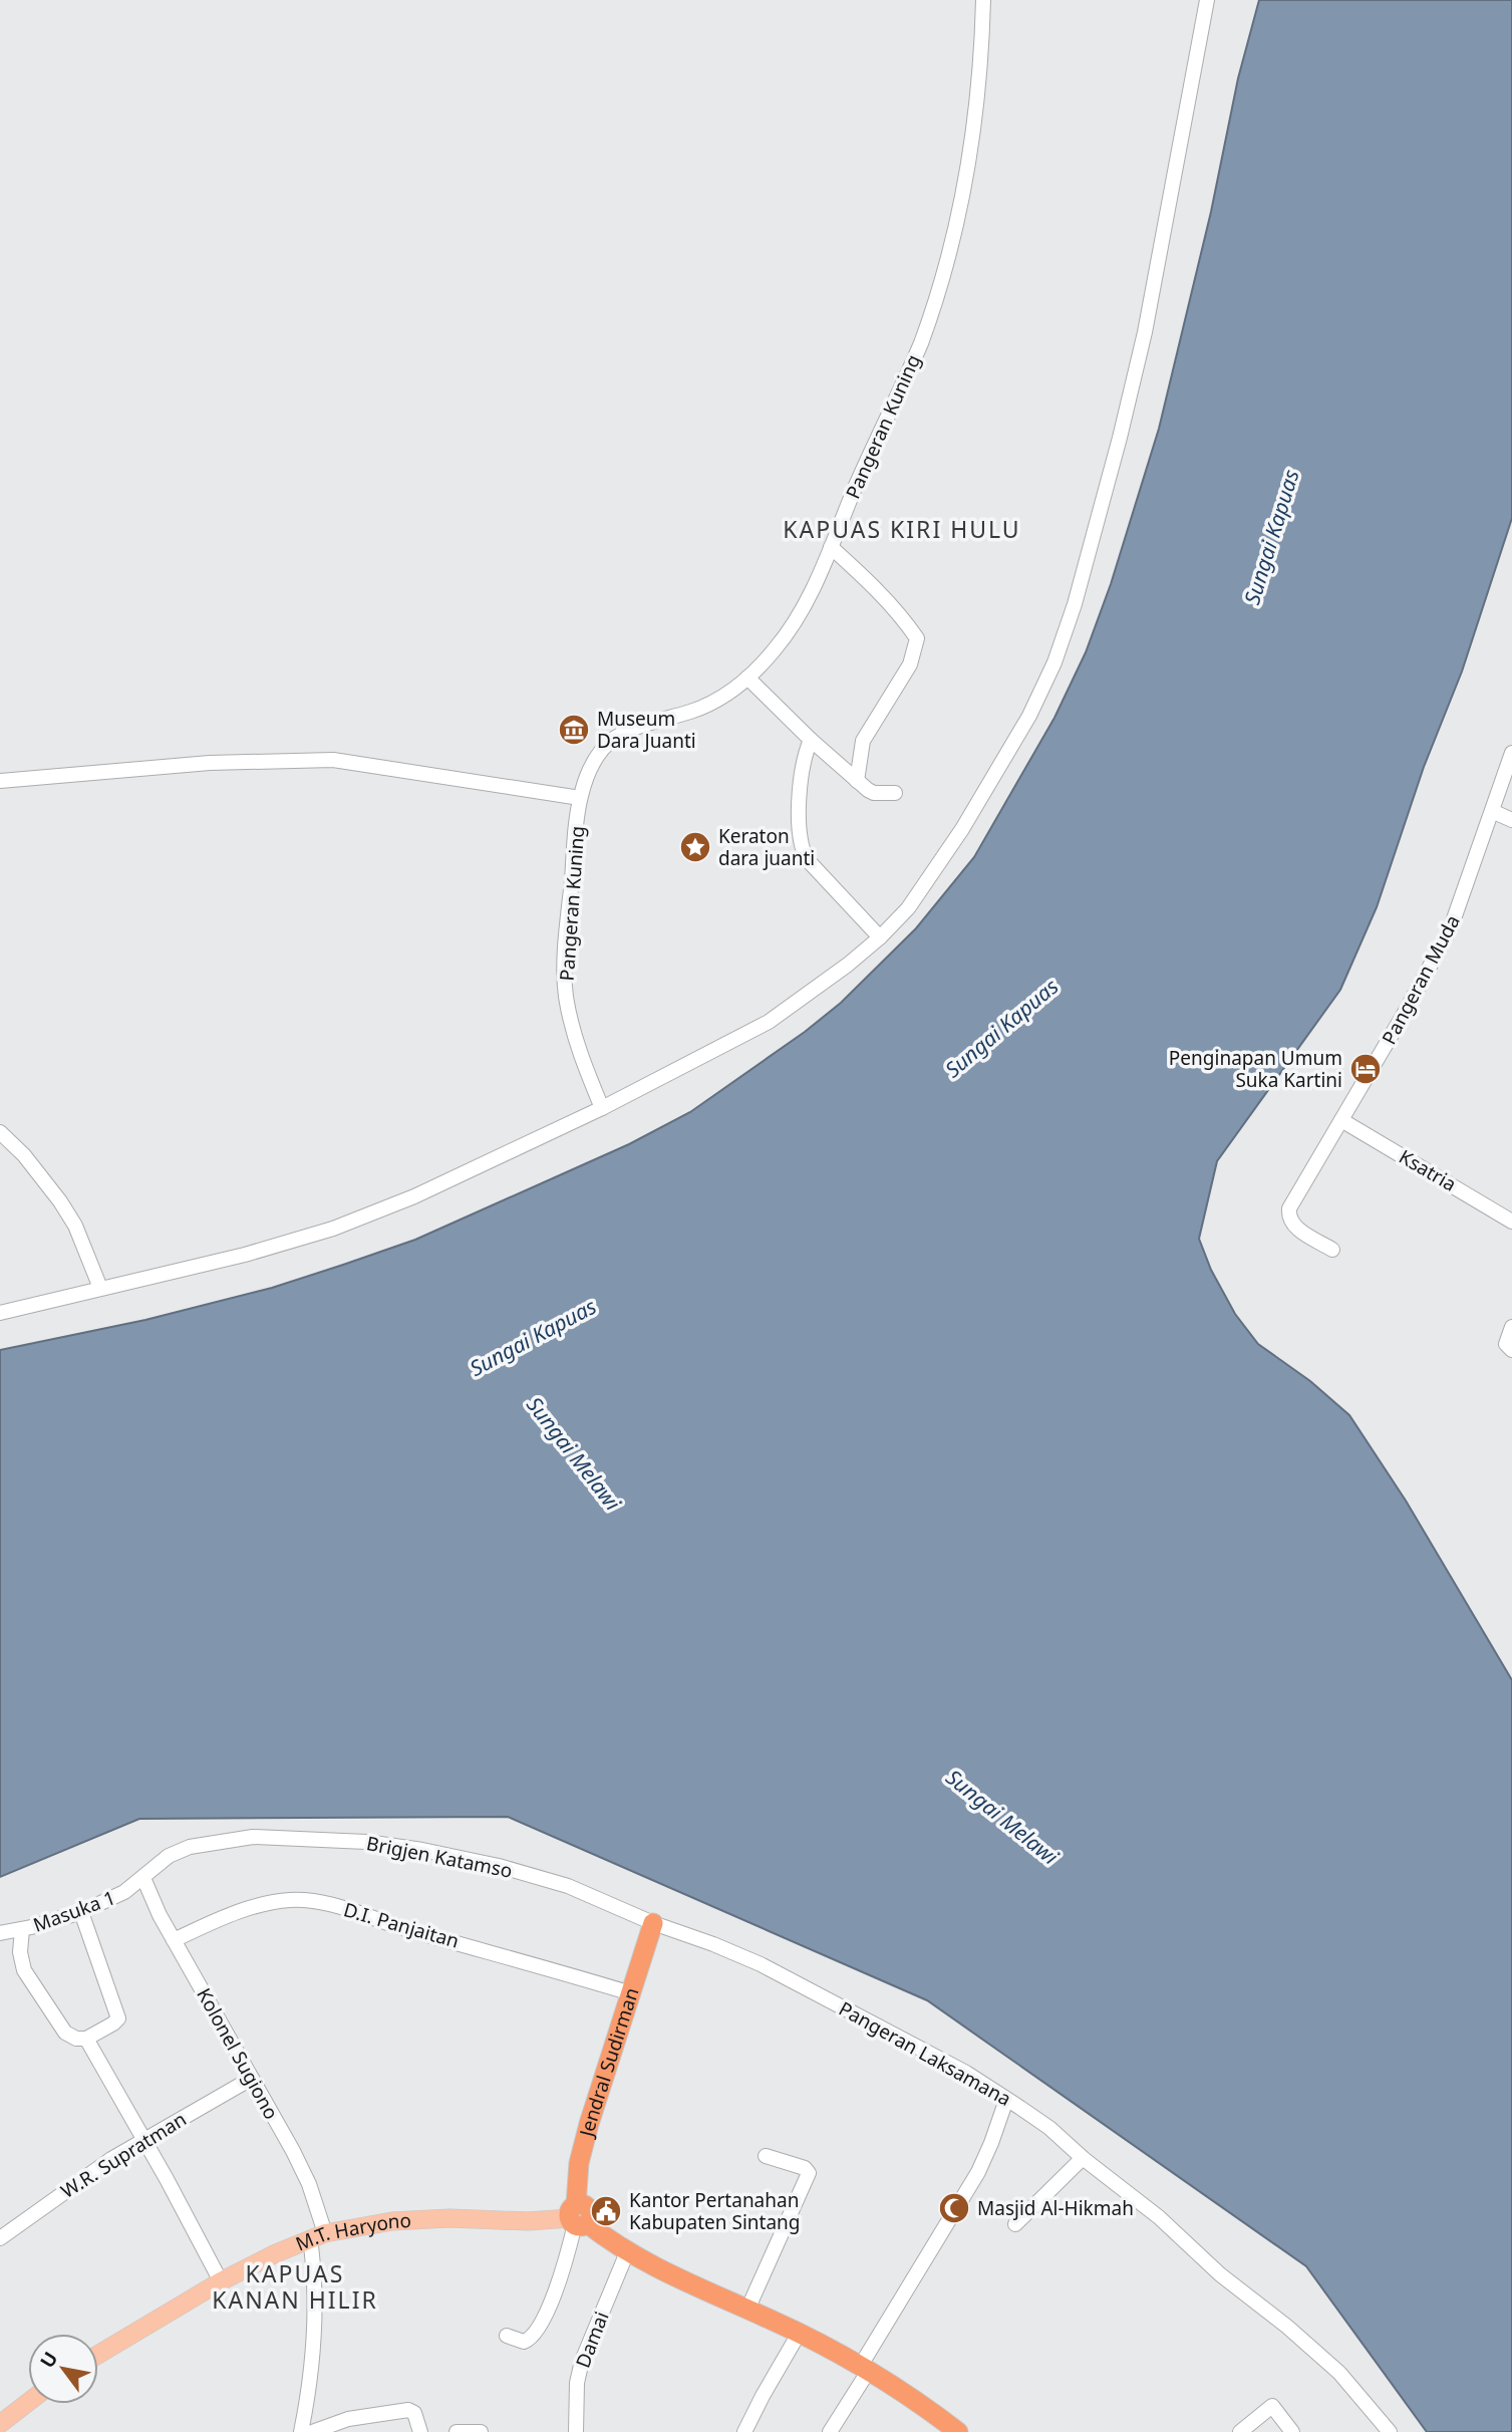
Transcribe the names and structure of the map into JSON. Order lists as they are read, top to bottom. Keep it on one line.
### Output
{"streets":{"highway":["Jendral Sudirman"],"main road":["M.T. Haryono"],"street":["Pangeran Kuning","Pangeran Muda","Ksatria","Brigjen Katamso","Masuka 1","D.I. Panjaitan","Kolonel Sugiono","Pangeran Laksamana","W.R. Supratman","Damai"]},"crossings":[["Pangeran Muda","Ksatria"],["Brigjen Katamso","Masuka 1"],["Brigjen Katamso","Kolonel Sugiono"],["Brigjen Katamso","Pangeran Laksamana"],["Brigjen Katamso","Jendral Sudirman"],["Masuka 1","Kolonel Sugiono"],["D.I. Panjaitan","Kolonel Sugiono"],["D.I. Panjaitan","Jendral Sudirman"],["Kolonel Sugiono","W.R. Supratman"],["Kolonel Sugiono","M.T. Haryono"],["Pangeran Laksamana","Jendral Sudirman"],["Jendral Sudirman","M.T. Haryono"]],"districts":["KAPUAS KIRI HULU","KAPUAS KANAN HILIR"],"water":["Sungai Kapuas","Sungai Melawi"],"places":{"museum":["Museum Dara Juanti"],"place":["Keraton dara juanti"],"hotel":["Penginapan Umum Suka Kartini"],"mosque":["Masjid Al-Hikmah"],"public building":["Kantor Pertanahan Kabupaten Sintang"]},"north":"top left"}
